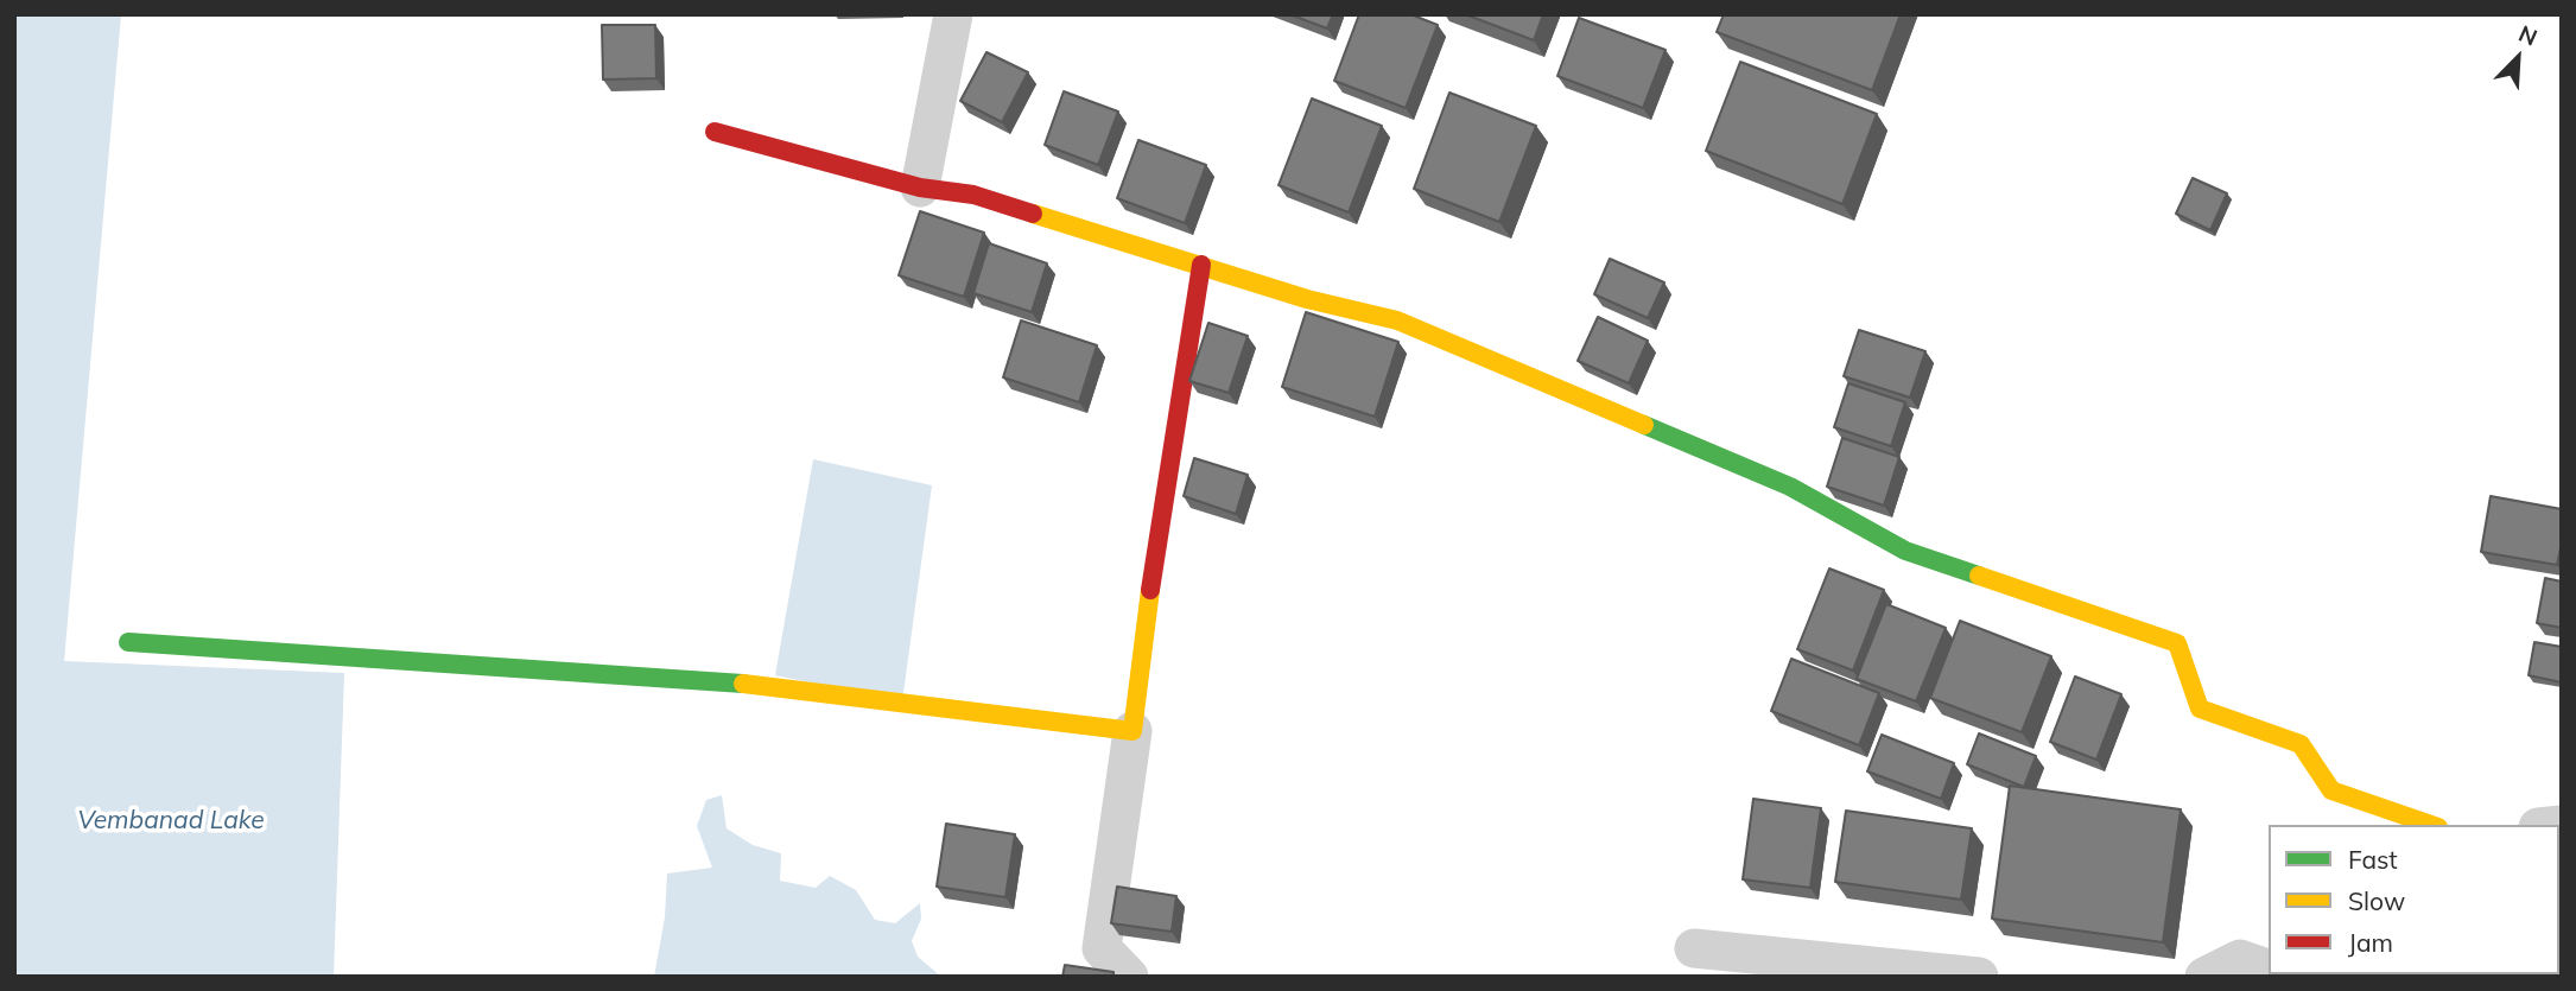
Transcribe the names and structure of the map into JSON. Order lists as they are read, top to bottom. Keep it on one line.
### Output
{"water":["Vembanad Lake"],"legend":["Fast","Slow","Jam"],"north":"top right"}
